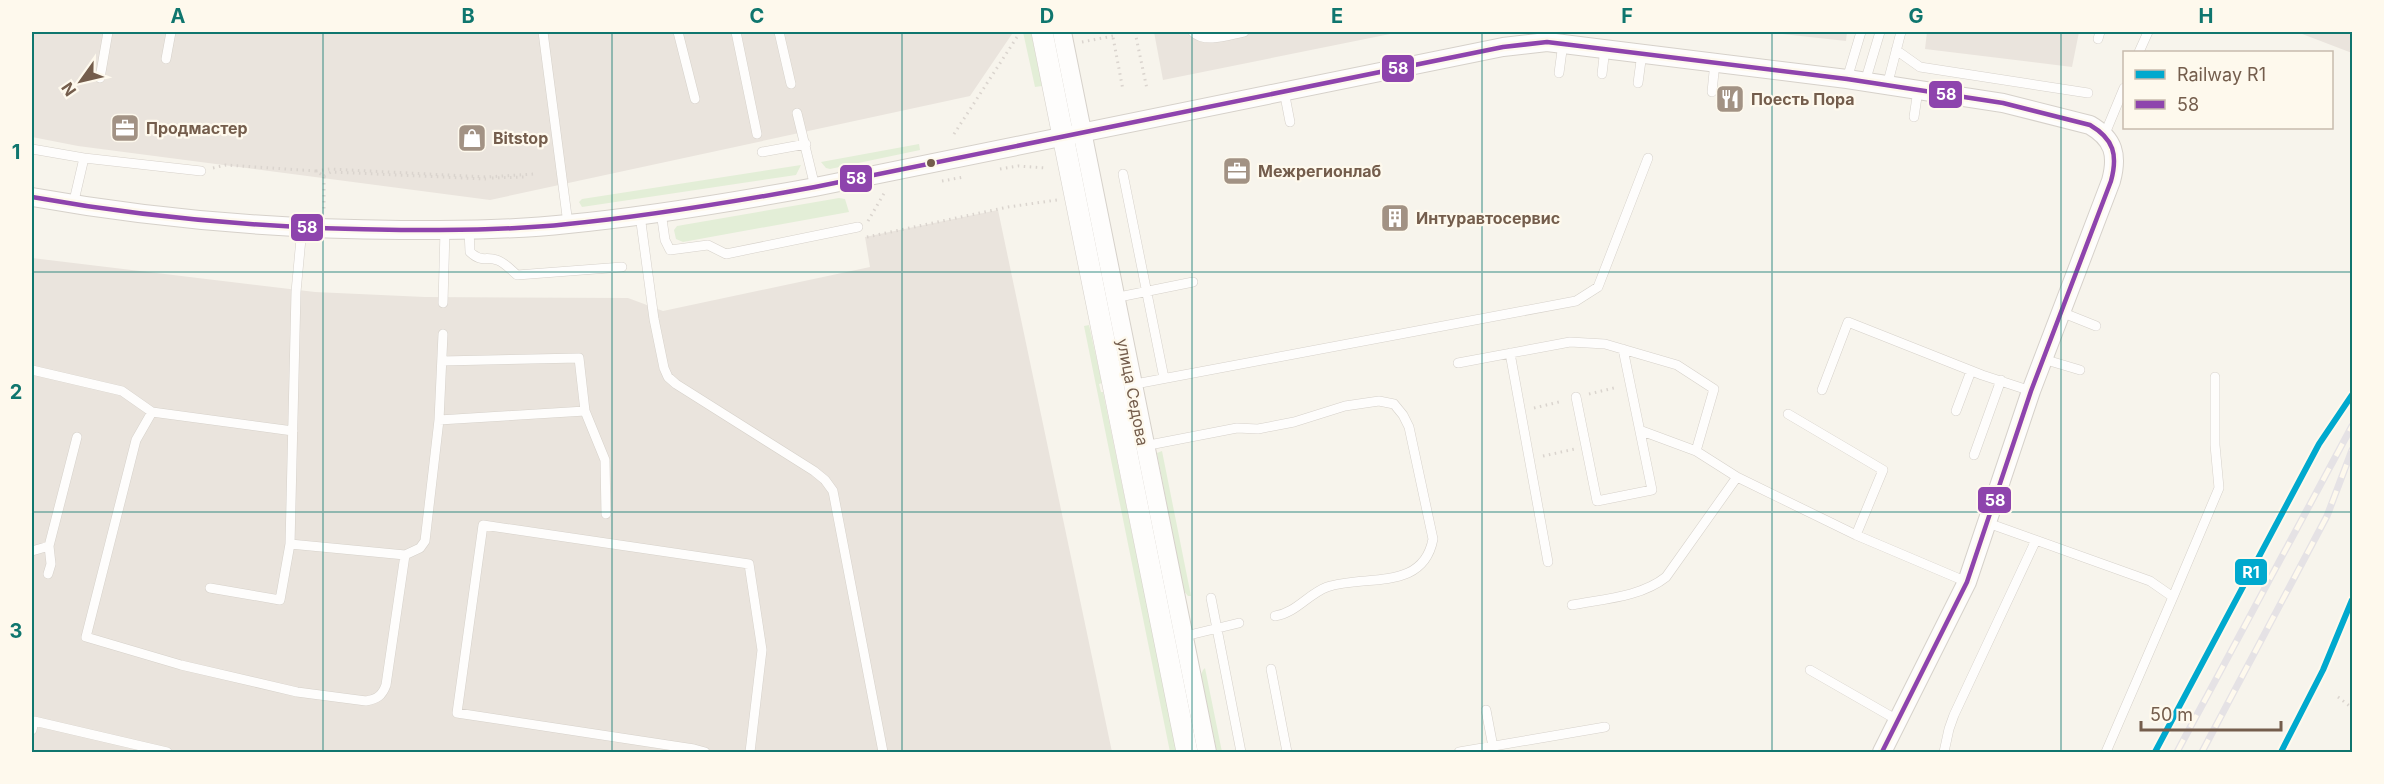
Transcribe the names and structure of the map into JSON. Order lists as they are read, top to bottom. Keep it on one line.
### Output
{"streets":{"street":["улица Седова"]},"places":{"restaurant":["Поесть Пора"],"office":["Продмастер","Межрегионлаб"],"shop":["Bitstop"],"building":["Интуравтосервис"]},"lines":["transit line 58","rail line R1"],"legend":["Railway R1","58"],"scale_bar":"50 m","north":"bottom left","grid":{"columns":["A","B","C","D","E","F","G","H"],"rows":["1","2","3"]}}
